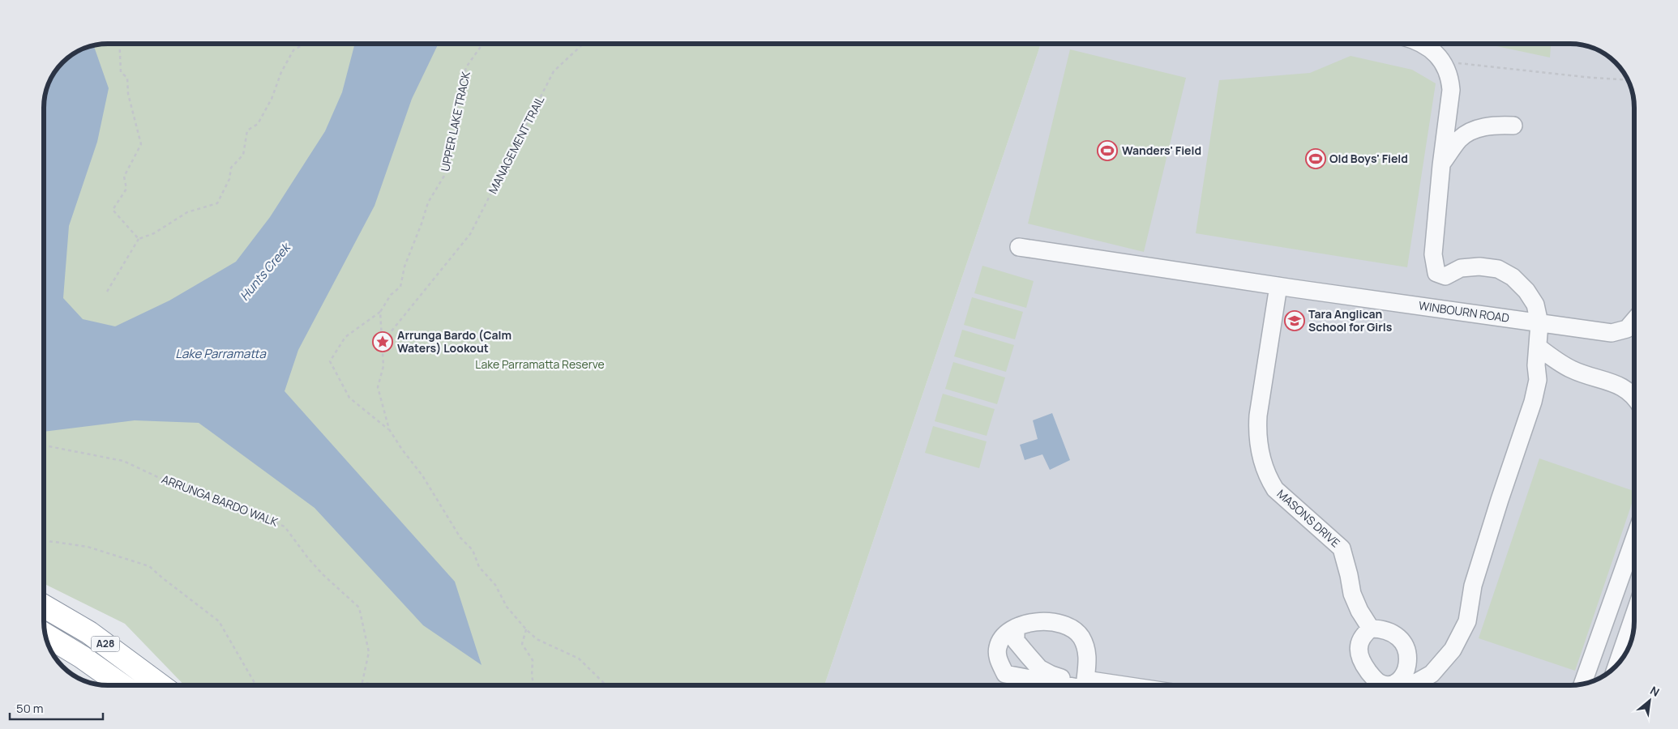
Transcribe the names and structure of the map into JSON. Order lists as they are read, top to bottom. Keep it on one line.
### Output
{"streets":{"highway":["A28"],"street":["WINBOURN ROAD","MASONS DRIVE"],"path":["UPPER LAKE TRACK","MANAGEMENT TRAIL","ARRUNGA BARDO WALK"]},"crossings":[["WINBOURN ROAD","MASONS DRIVE"]],"water":["Hunts Creek","Lake Parramatta"],"parks":["Lake Parramatta Reserve"],"places":{"sports":["Wanders' Field","Old Boys' Field"],"school or university":["Tara Anglican School for Girls"],"place":["Arrunga Bardo (Calm Waters) Lookout"]},"scale_bar":"50 m","north":"top right"}
